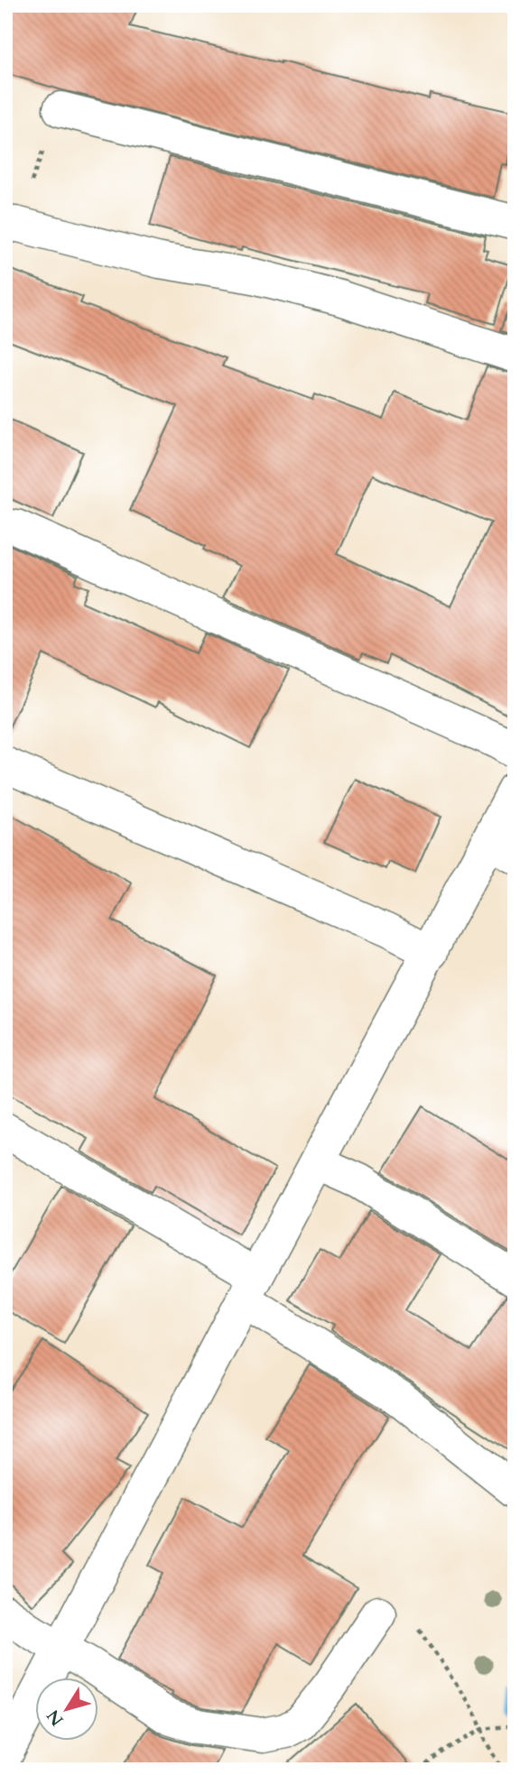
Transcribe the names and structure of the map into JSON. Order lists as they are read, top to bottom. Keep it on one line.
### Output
{"north":"bottom left"}
